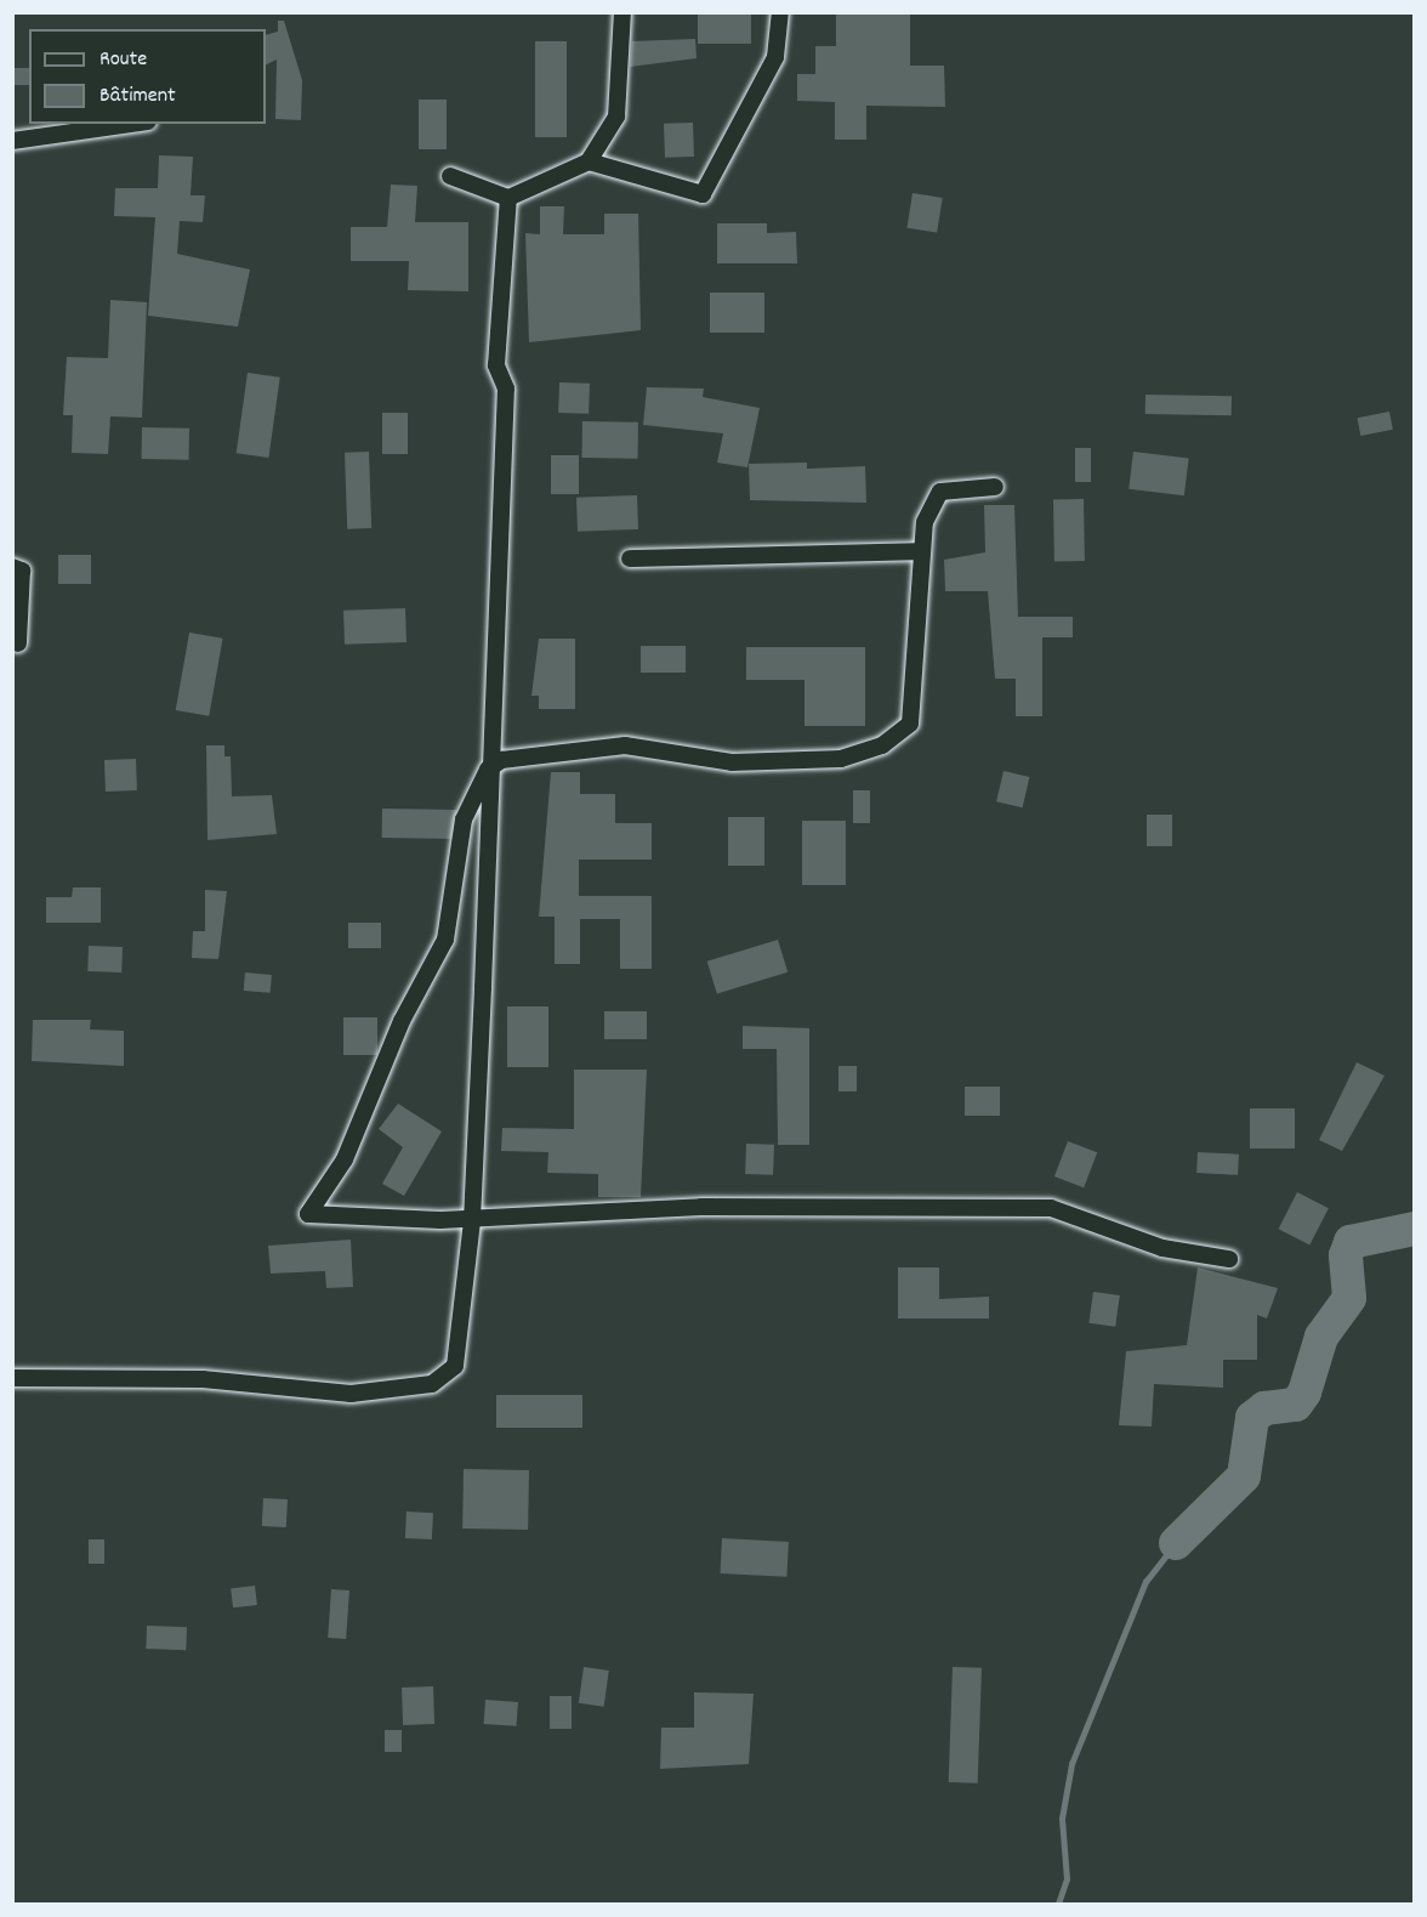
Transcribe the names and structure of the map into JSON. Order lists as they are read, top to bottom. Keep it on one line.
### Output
{"legend":["Route","Bâtiment"]}
